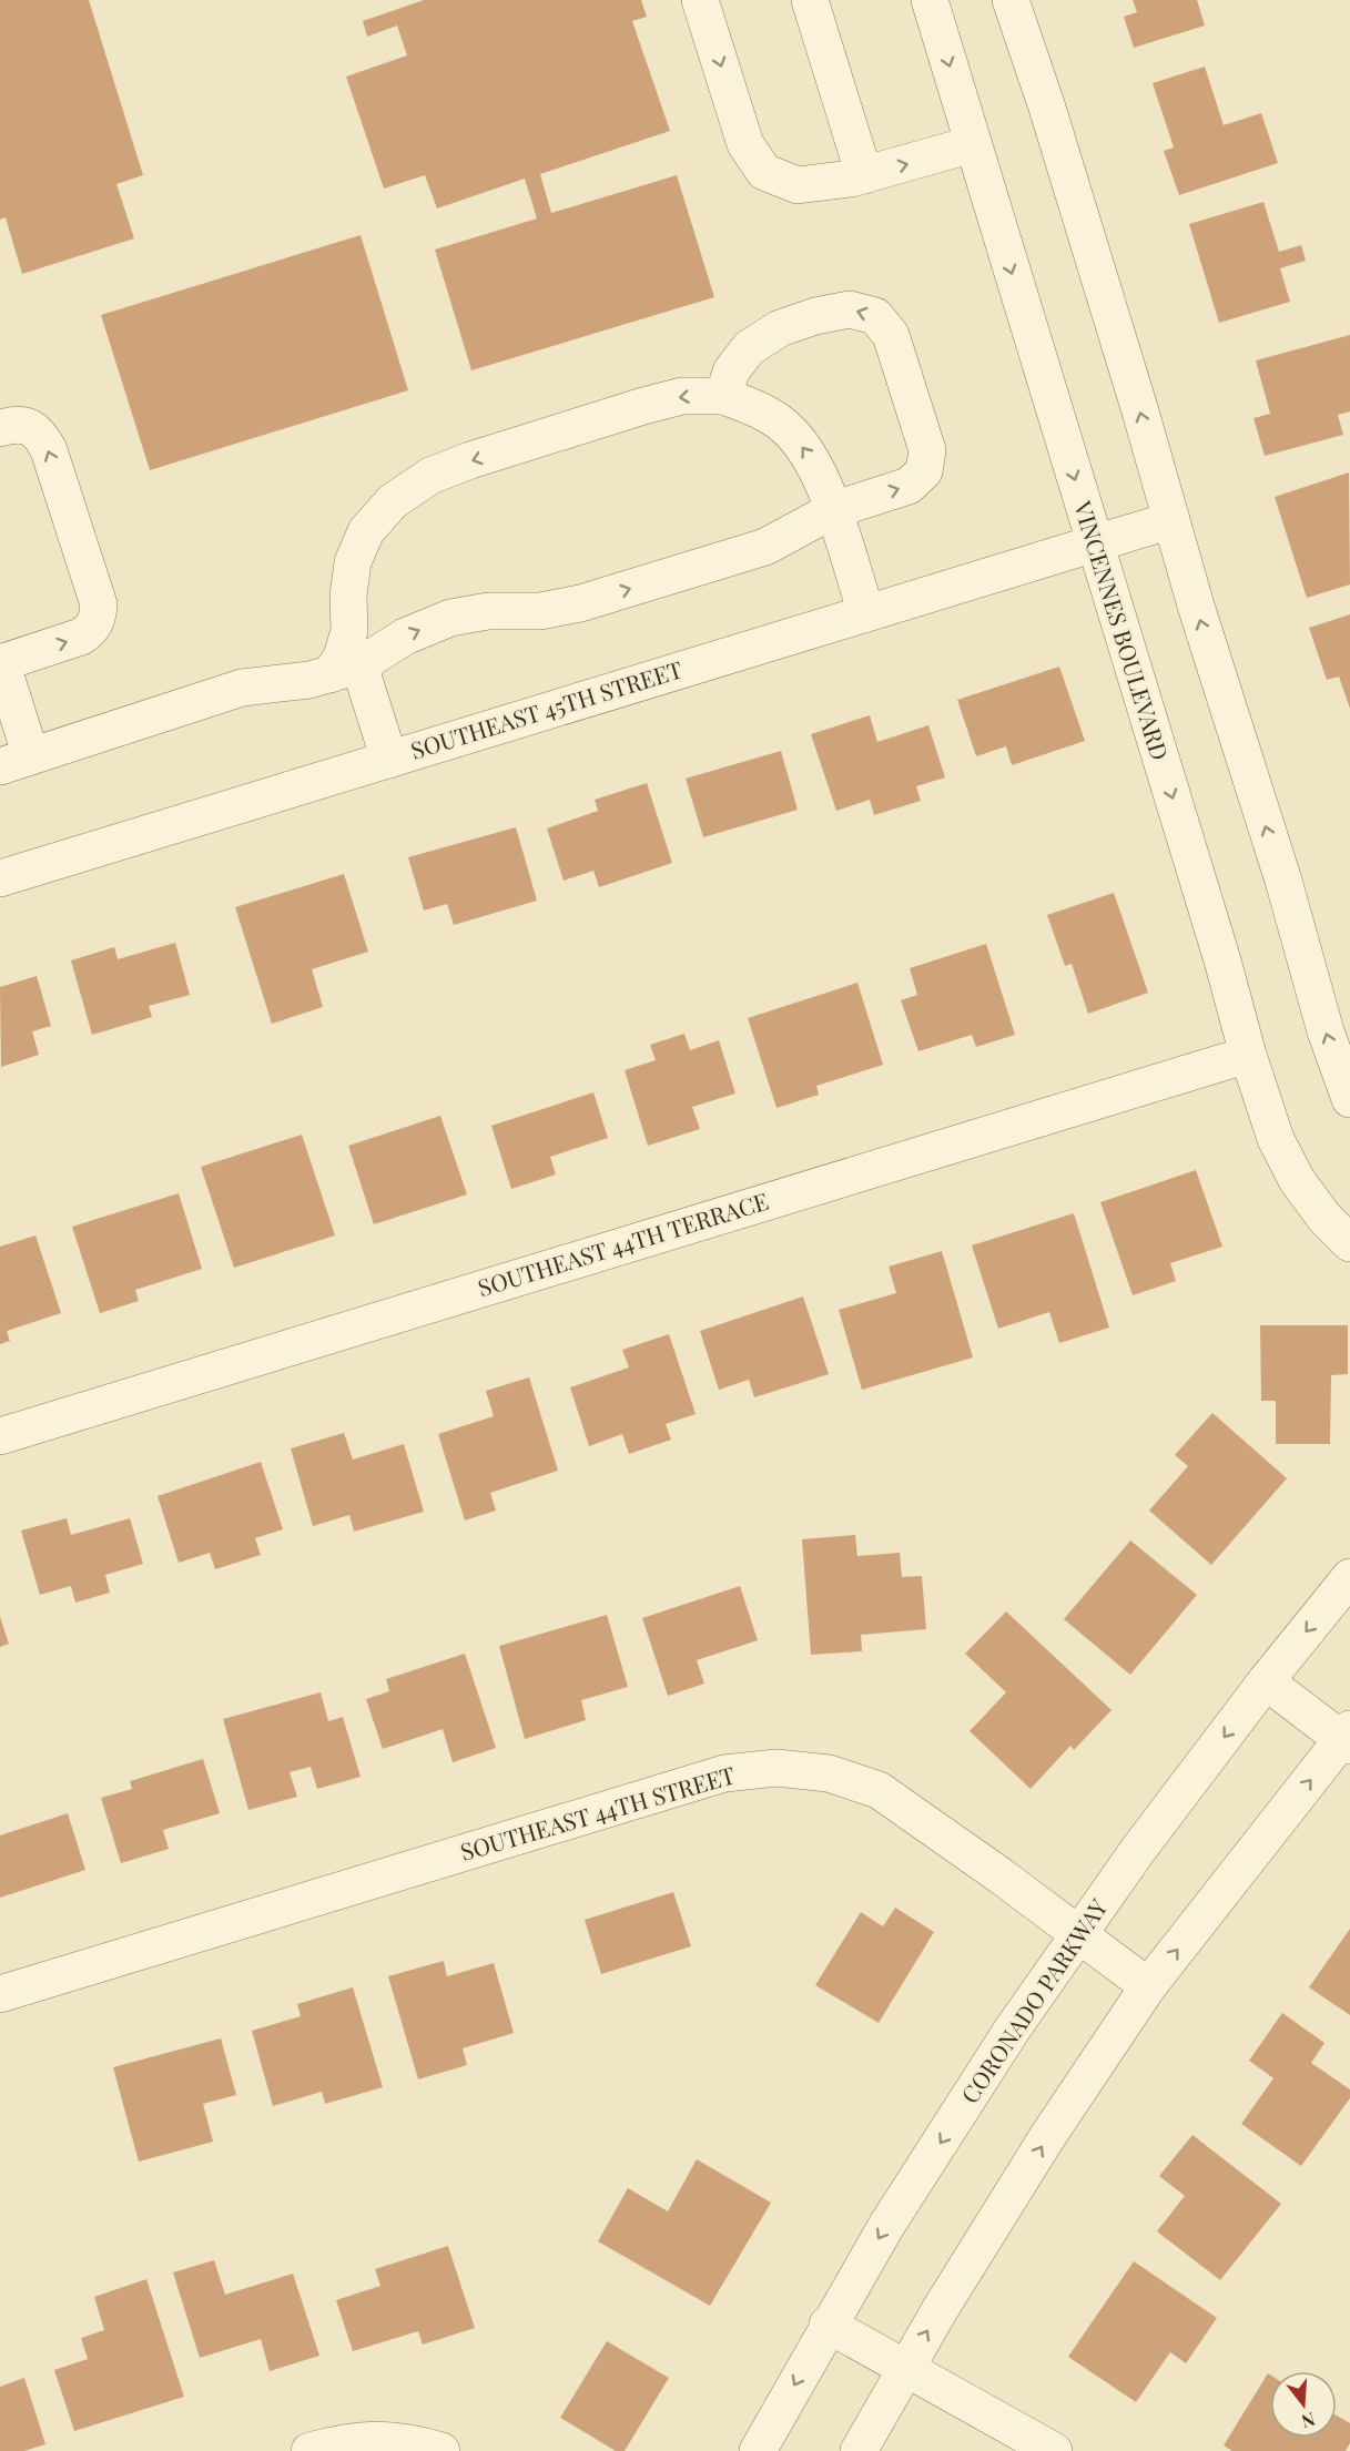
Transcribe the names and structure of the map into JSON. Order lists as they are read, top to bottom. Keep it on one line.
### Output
{"streets":{"street":["VINCENNES BOULEVARD","SOUTHEAST 45TH STREET","SOUTHEAST 44TH TERRACE","SOUTHEAST 44TH STREET","CORONADO PARKWAY"]},"crossings":[["VINCENNES BOULEVARD","SOUTHEAST 45TH STREET"],["VINCENNES BOULEVARD","SOUTHEAST 44TH TERRACE"],["SOUTHEAST 44TH STREET","CORONADO PARKWAY"]],"north":"bottom"}
